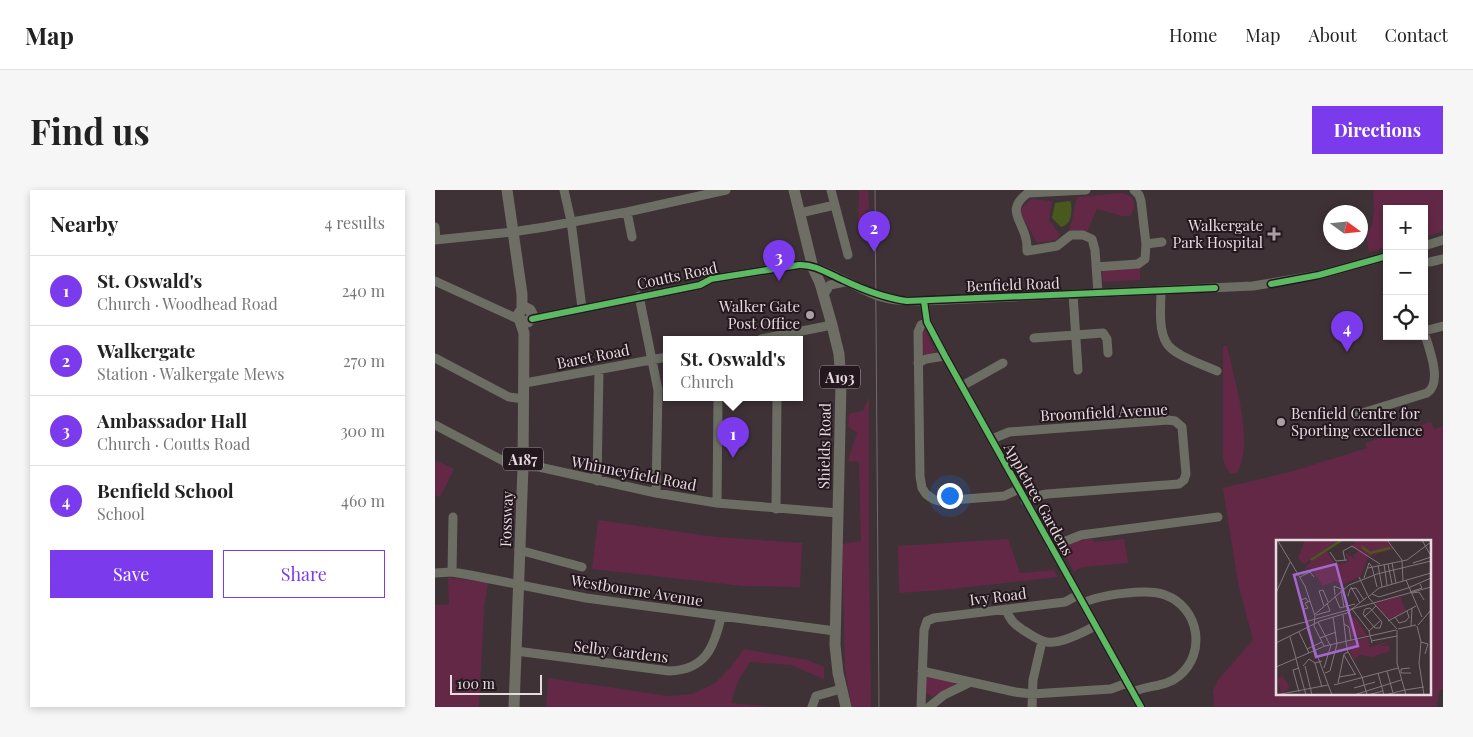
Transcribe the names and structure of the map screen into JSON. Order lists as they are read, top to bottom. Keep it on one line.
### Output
{"streets":{"main road":["A193","Shields Road","A187","Fossway"],"street":["Coutts Road","Benfield Road","Baret Road","Broomfield Avenue","Whinneyfield Road","Appletree Gardens","Westbourne Avenue","Ivy Road","Selby Gardens"]},"crossings":[["Coutts Road","Benfield Road"],["Coutts Road","Shields Road"],["Coutts Road","Fossway"],["Benfield Road","Shields Road"],["Benfield Road","Appletree Gardens"],["Baret Road","Fossway"],["Broomfield Avenue","Appletree Gardens"],["Shields Road","Whinneyfield Road"],["Shields Road","Westbourne Avenue"],["Whinneyfield Road","Fossway"],["Appletree Gardens","Ivy Road"],["Fossway","Westbourne Avenue"],["Fossway","Selby Gardens"],["Westbourne Avenue","Selby Gardens"]],"places":{"health":["Walkergate Park Hospital"],"other":["Walker Gate Post Office","Benfield Centre for Sporting excellence"]},"scale_bar":"100 m","north":"right","page":{"header":"Map","nav":["Home","Map","About","Contact"],"buttons":["Directions",["Save","Share"]],"title":"Find us","heading":["Nearby","4 results"],"map_buttons":["+","−"],"pins":["2","3","4","1"],"list":[{"mark":"1","name":"St. Oswald's","note":"Church · Woodhead Road","value":"240 m"},{"mark":"2","name":"Walkergate","note":"Station · Walkergate Mews","value":"270 m"},{"mark":"3","name":"Ambassador Hall","note":"Church · Coutts Road","value":"300 m"},{"mark":"4","name":"Benfield School","note":"School","value":"460 m"}],"popup":["St. Oswald's","Church"],"scale":"100 m"}}
